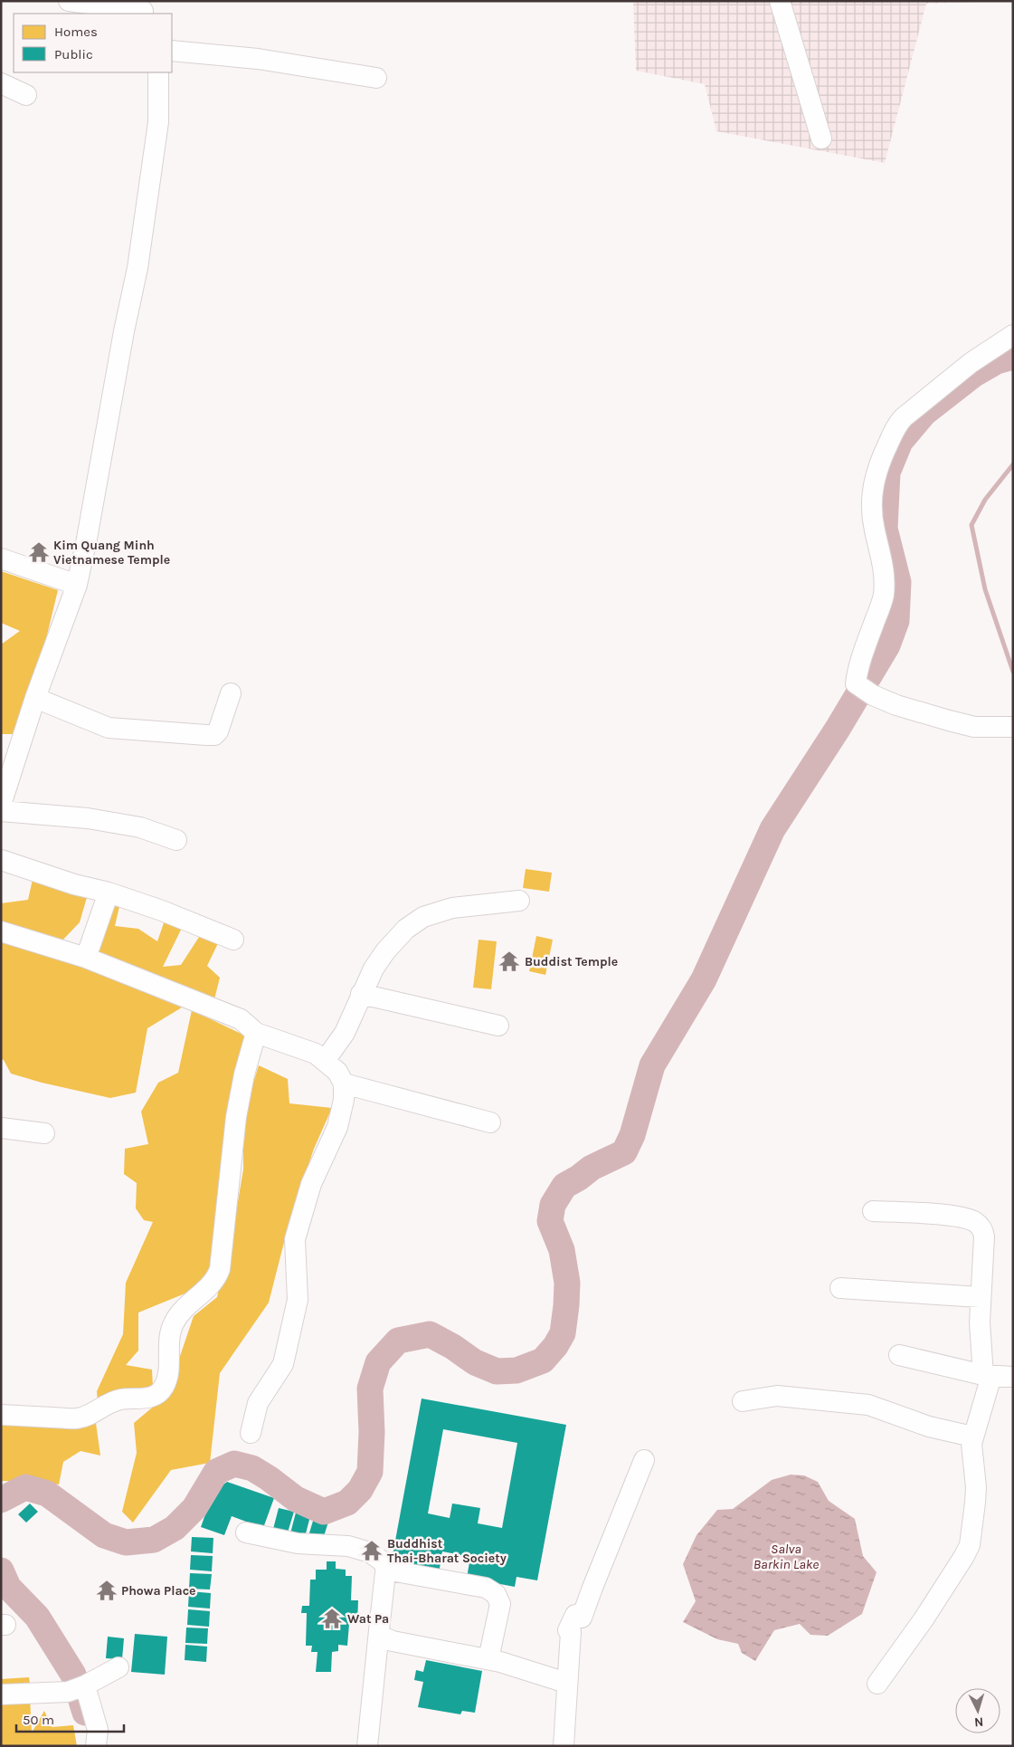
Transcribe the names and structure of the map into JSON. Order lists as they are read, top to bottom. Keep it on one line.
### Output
{"water":["Salva Barkin Lake"],"places":{"temple":["Kim Quang Minh Vietnamese Temple","Buddist Temple","Buddhist Thai-Bharat Society","Phowa Place","Wat Pa"]},"legend":["Homes","Public"],"scale_bar":"50 m","north":"bottom"}
